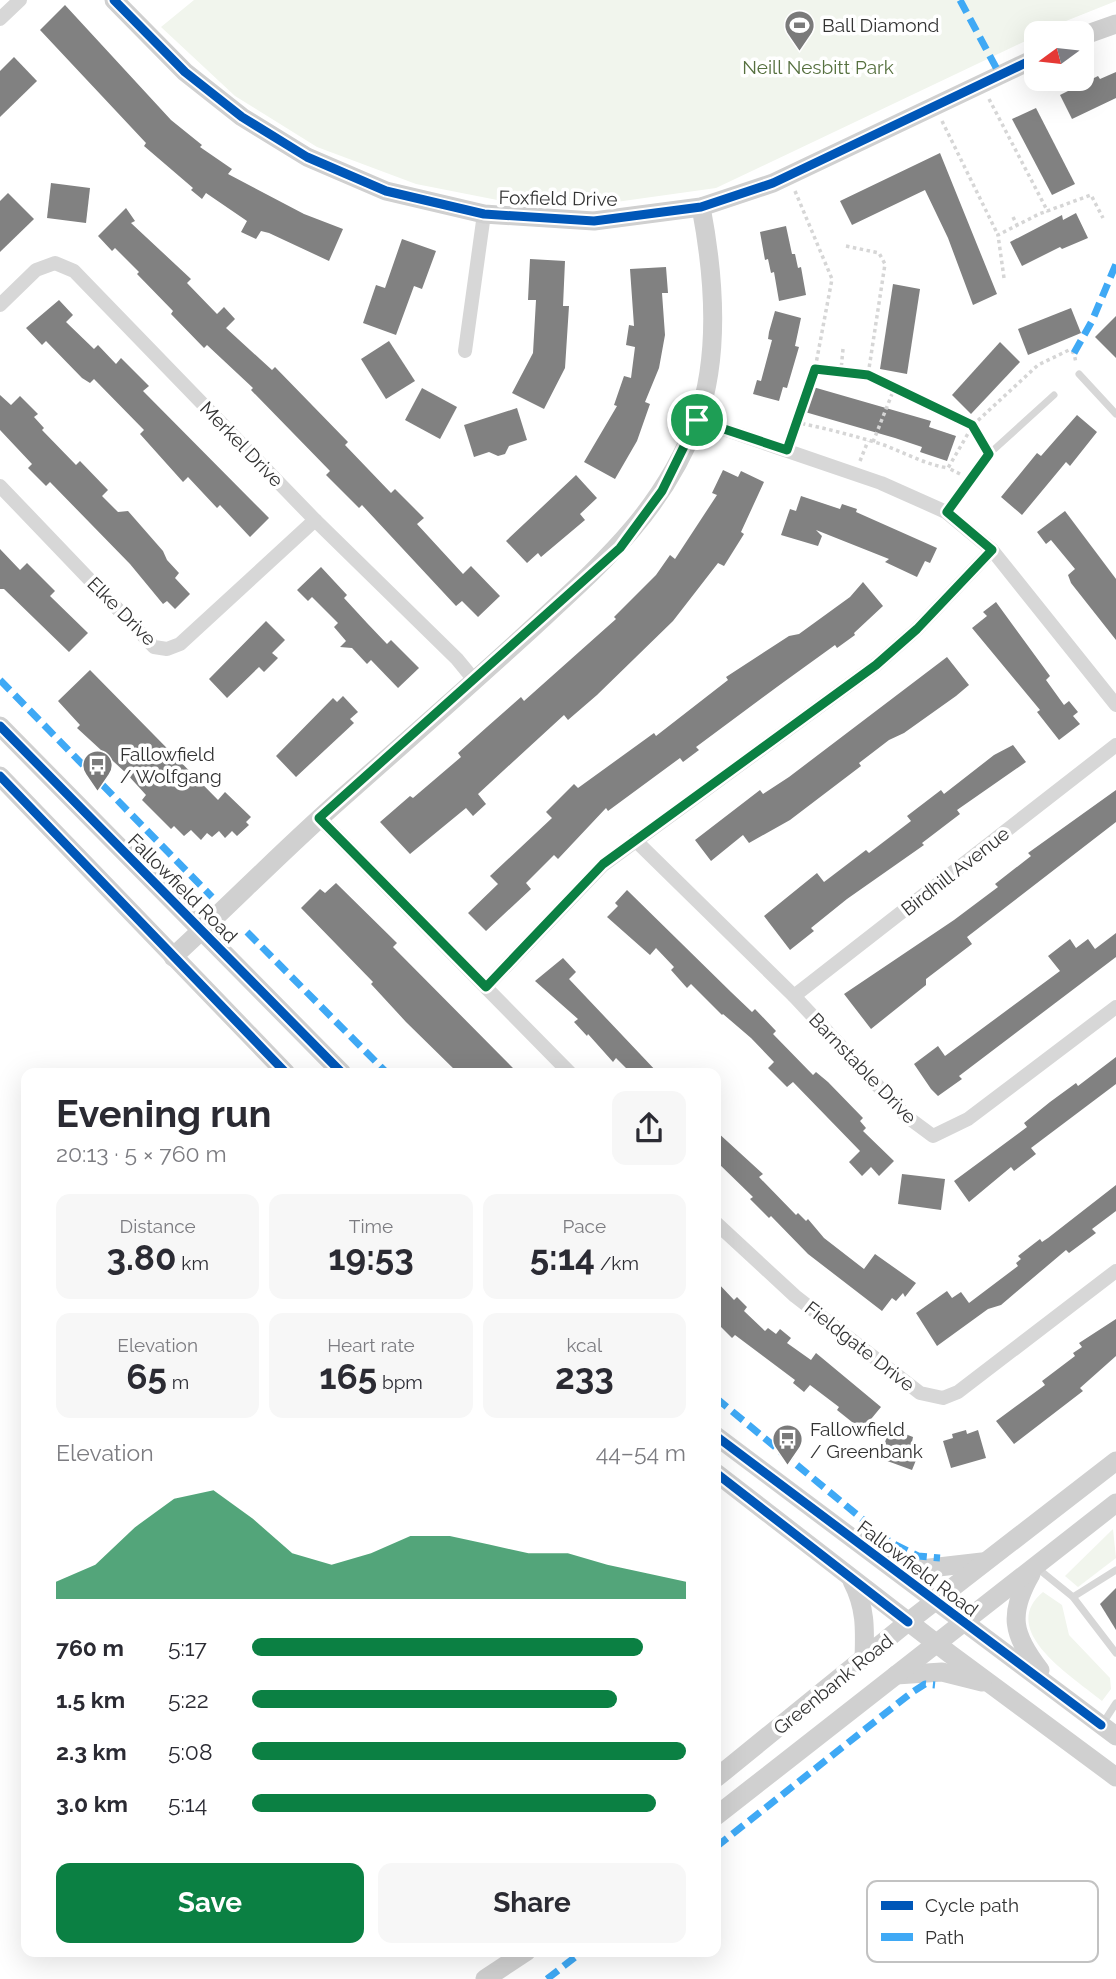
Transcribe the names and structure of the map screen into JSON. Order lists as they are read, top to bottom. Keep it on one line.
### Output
{"streets":{"main road":["Foxfield Drive","Fallowfield Road","Greenbank Road"],"street":["Merkel Drive","Elke Drive","Birdhill Avenue","Barnstable Drive","Fieldgate Drive"]},"crossings":[["Merkel Drive","Elke Drive"],["Birdhill Avenue","Barnstable Drive"],["Fallowfield Road","Greenbank Road"]],"parks":["Neill Nesbitt Park"],"places":{"sports":["Ball Diamond"],"bus stop":["Fallowfield / Wolfgang","Fallowfield / Greenbank"]},"legend":["Cycle path","Path"],"north":"left","page":{"heading":["Evening run","20:13 · 5 × 760 m"],"stats":[["Distance","3.80 km"],["Time","19:53"],["Pace","5:14 /km"],["Elevation","65 m"],["Heart rate","165 bpm"],["kcal","233"]],"chart":["Elevation","44–54 m"],"list":[{"name":"760 m","note":"5:17"},{"name":"1.5 km","note":"5:22"},{"name":"2.3 km","note":"5:08"},{"name":"3.0 km","note":"5:14"}],"buttons":["Save","Share"]}}
